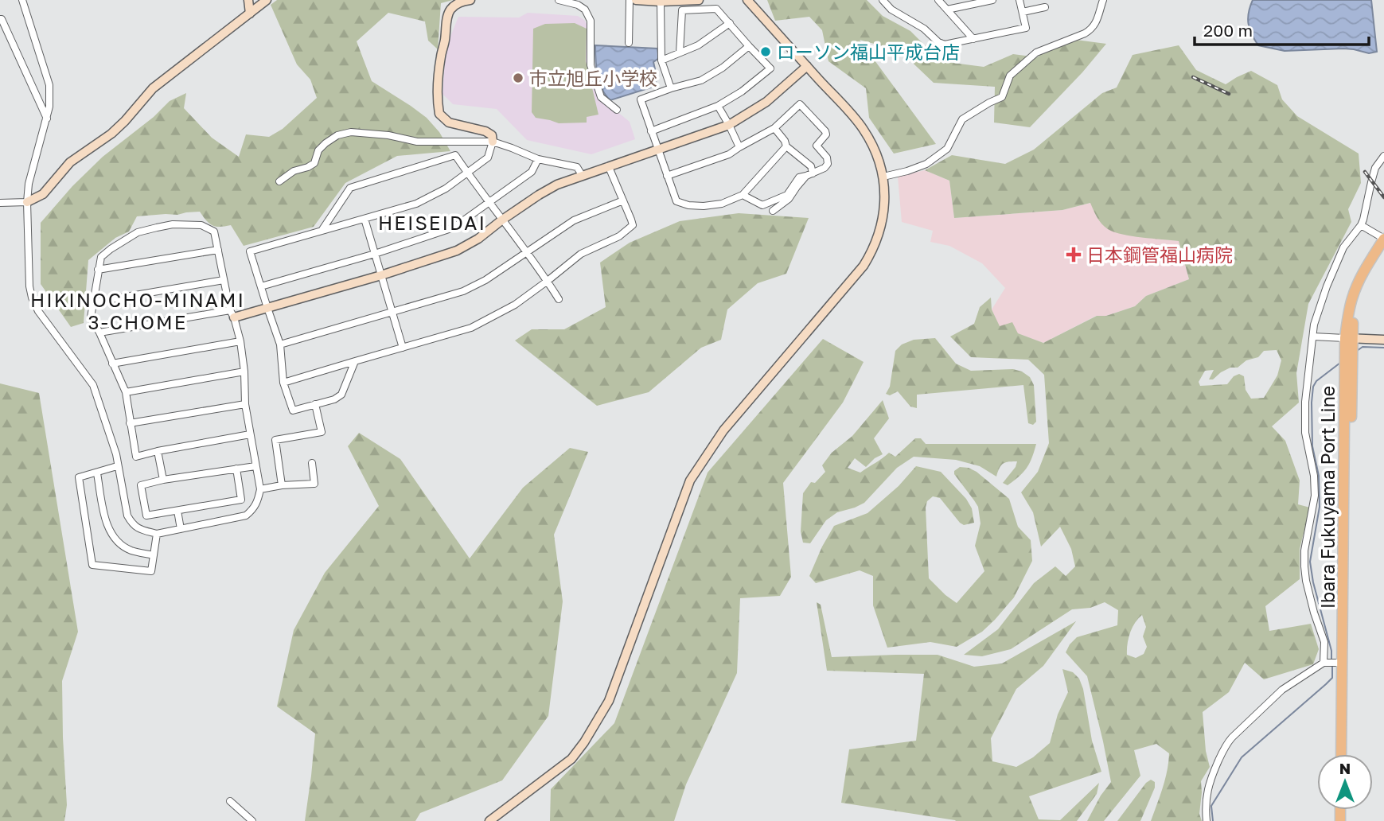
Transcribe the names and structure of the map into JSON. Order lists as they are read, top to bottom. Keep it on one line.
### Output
{"streets":{"main road":["Ibara Fukuyama Port Line"]},"districts":["HEISEIDAI","HIKINOCHO-MINAMI 3-CHOME"],"places":{"other":["ローソン福山平成台店","市立旭丘小学校"],"health":["日本鋼管福山病院"]},"scale_bar":"200 m","north":"top"}
